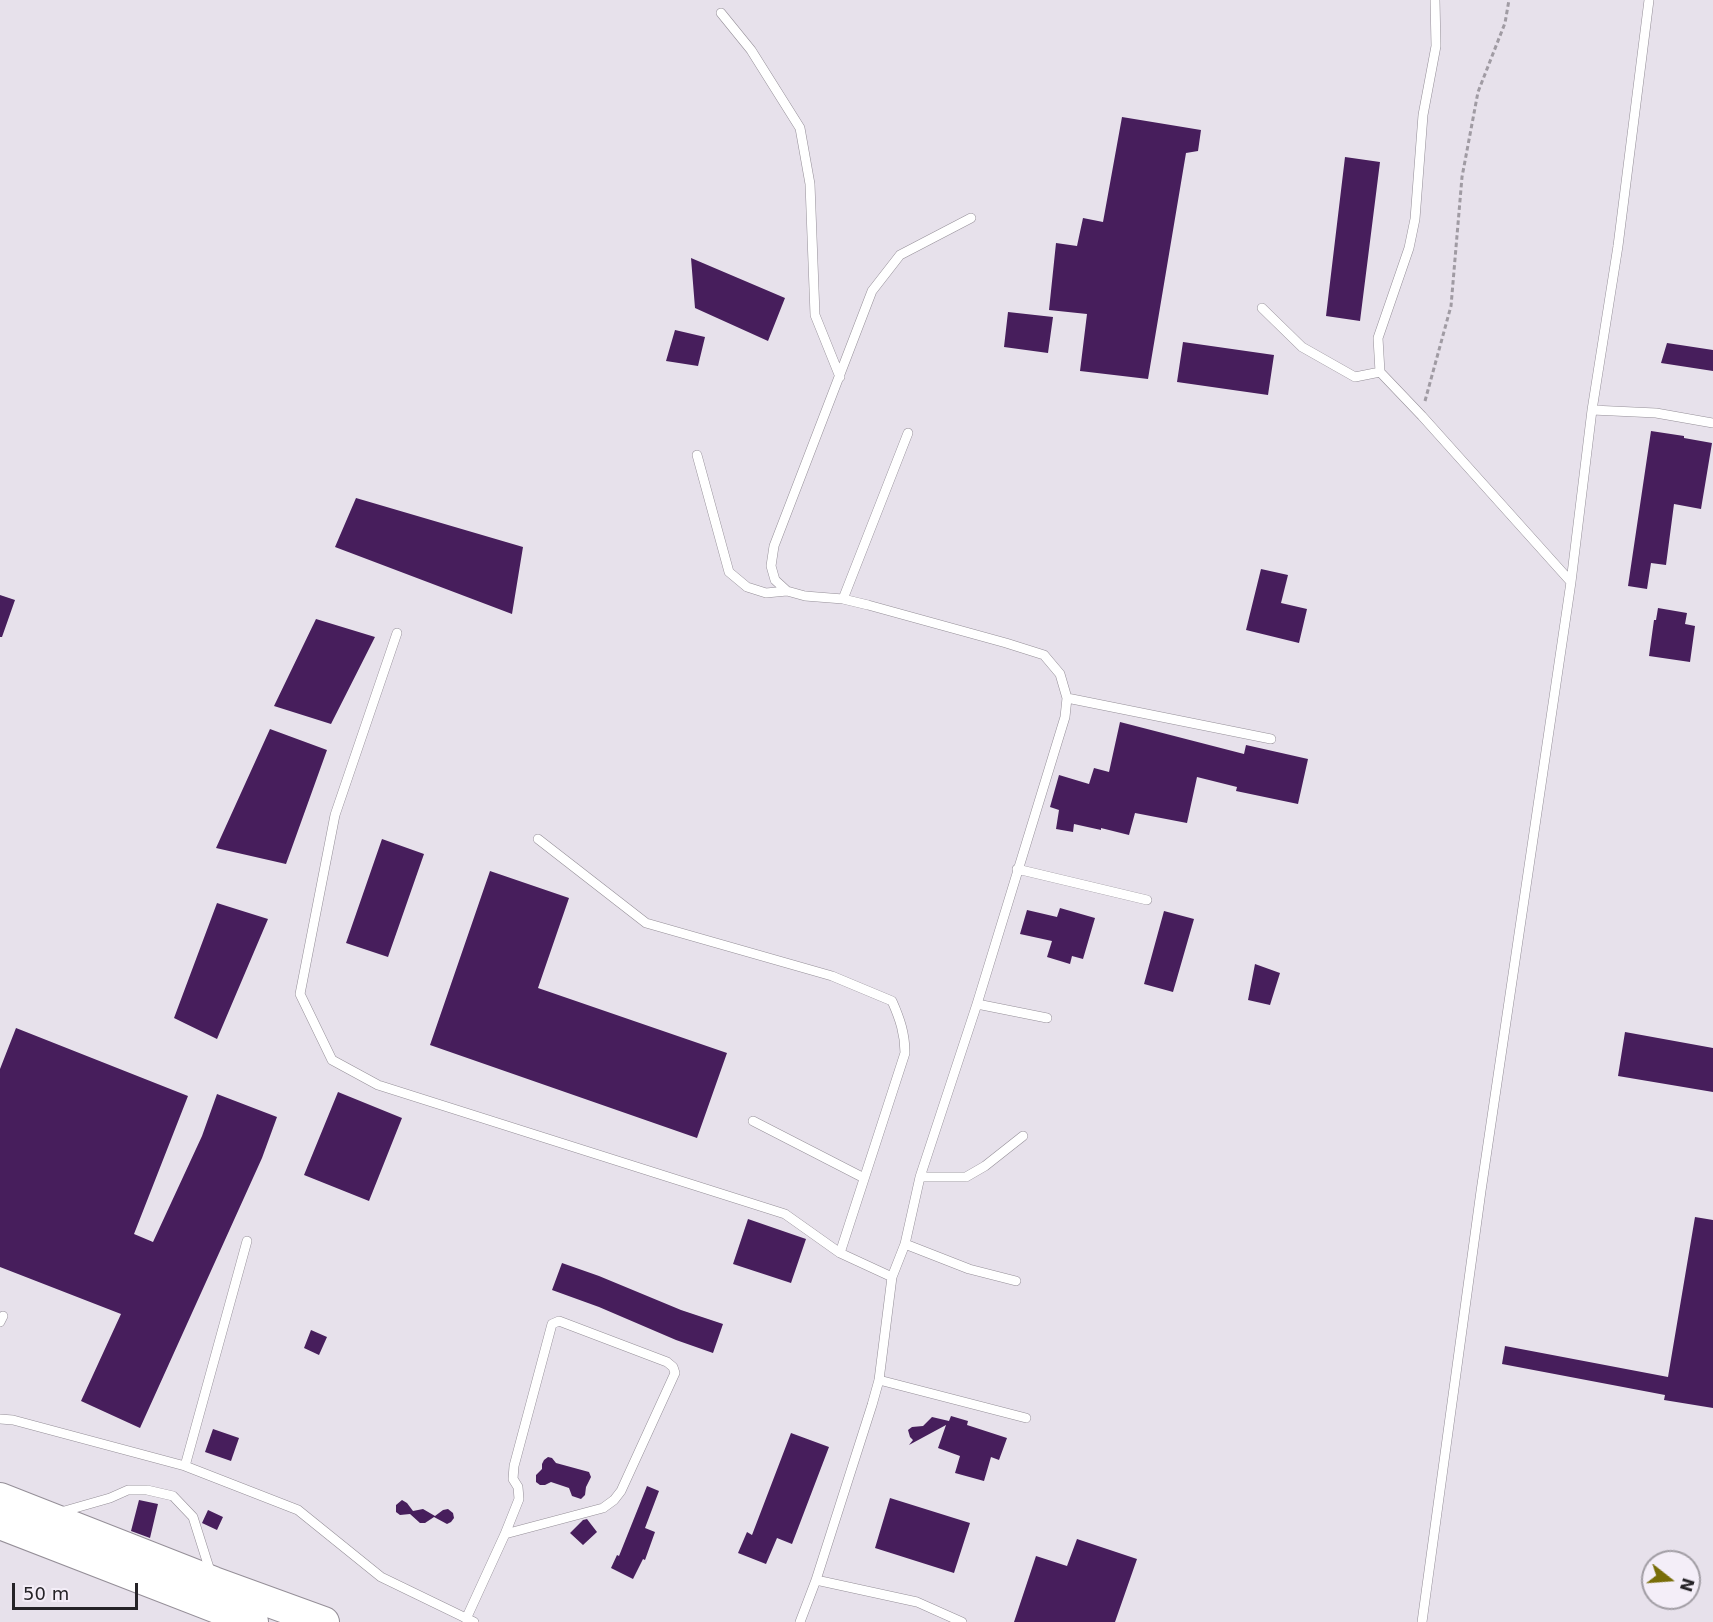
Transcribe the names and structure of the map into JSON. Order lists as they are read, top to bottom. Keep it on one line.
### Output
{"scale_bar":"50 m","north":"right"}
